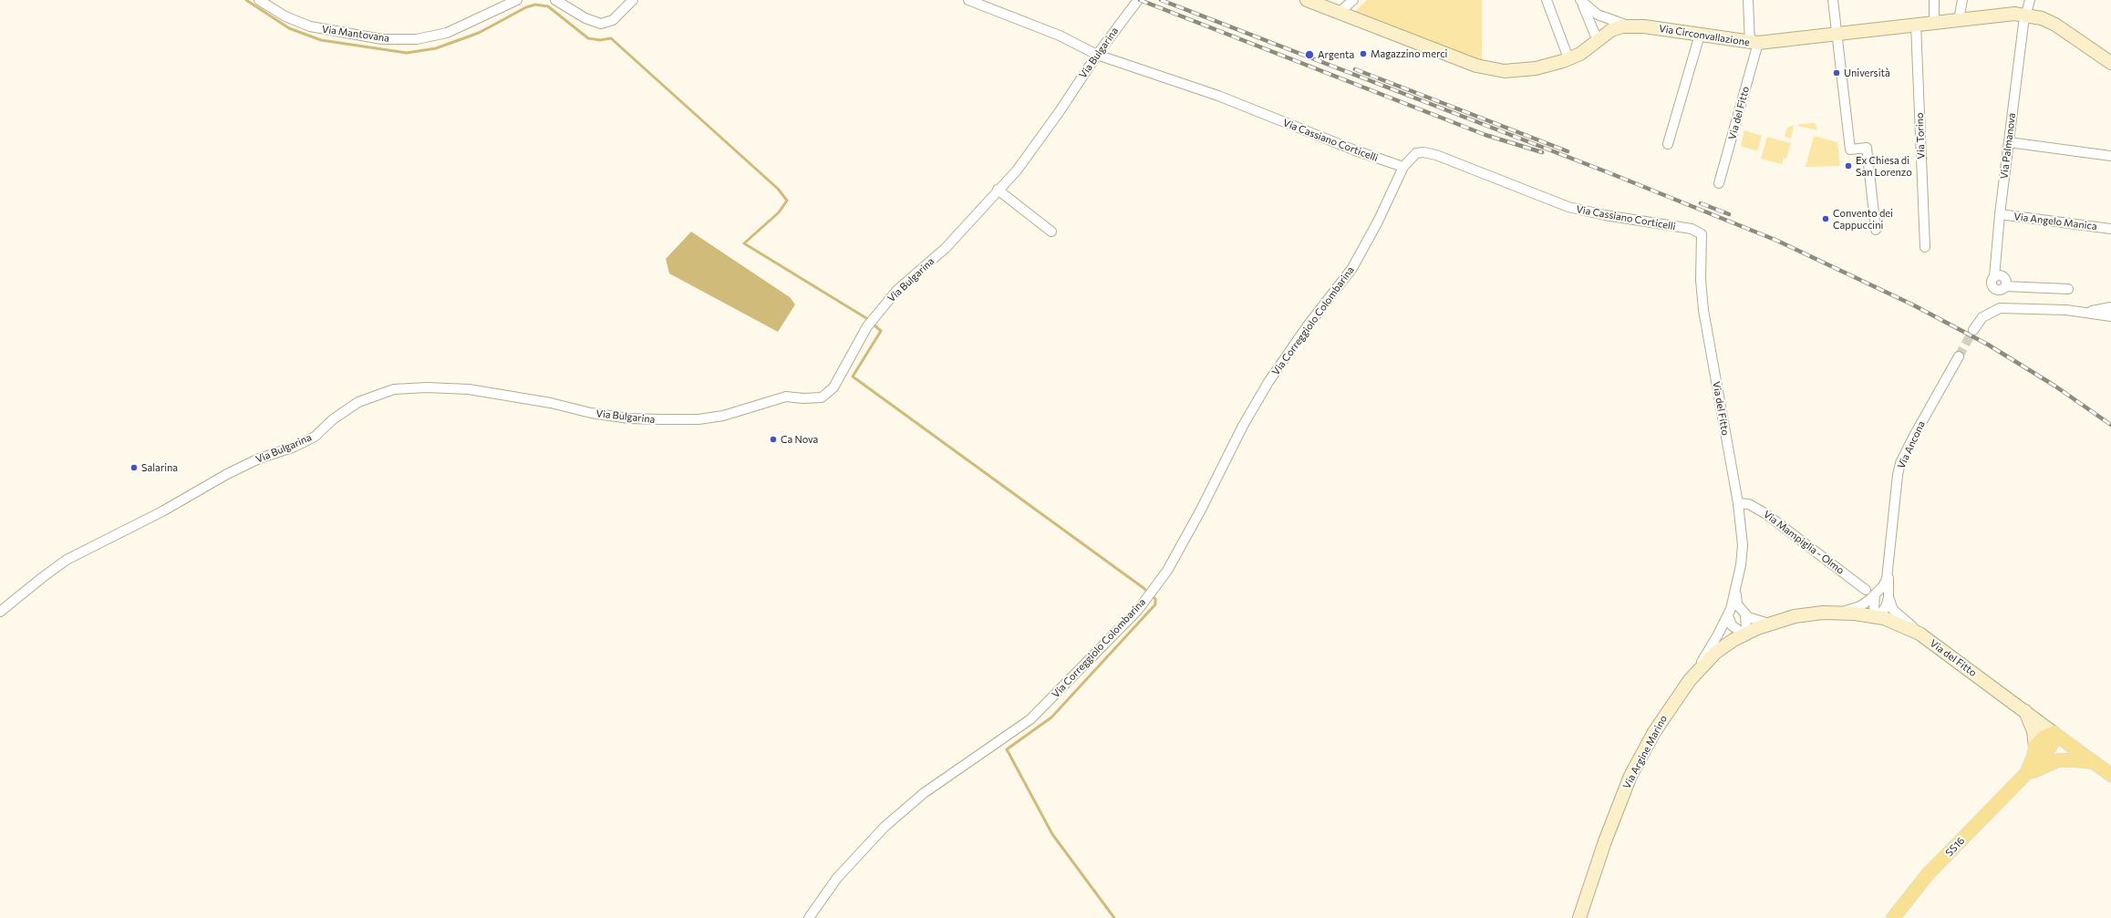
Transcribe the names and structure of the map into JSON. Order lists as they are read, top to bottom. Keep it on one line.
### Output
{"streets":{"main road":["Via del Fitto","SS16"],"street":["Via Mantovana","Via Circonvallazione","Via Bulgarina","Via Torino","Via Cassiano Corticelli","Via Palmanova","Via Angelo Manica","Via Correggiolo Colombarina","Via Ancona","Via Mampiglia - Olmo","Via Argine Marino"]},"crossings":[["Via Circonvallazione","Via del Fitto"],["Via Circonvallazione","Via Torino"],["Via Circonvallazione","Via Palmanova"],["Via Bulgarina","Via Cassiano Corticelli"],["Via del Fitto","Via Cassiano Corticelli"],["Via del Fitto","Via Ancona"],["Via del Fitto","Via Mampiglia - Olmo"],["Via del Fitto","Via Argine Marino"],["Via del Fitto","SS16"],["Via Cassiano Corticelli","Via Correggiolo Colombarina"],["Via Palmanova","Via Angelo Manica"]],"places":["Magazzino merci","Argenta","Università","Ex Chiesa di San Lorenzo","Convento dei Cappuccini","Ca Nova","Salarina"]}
